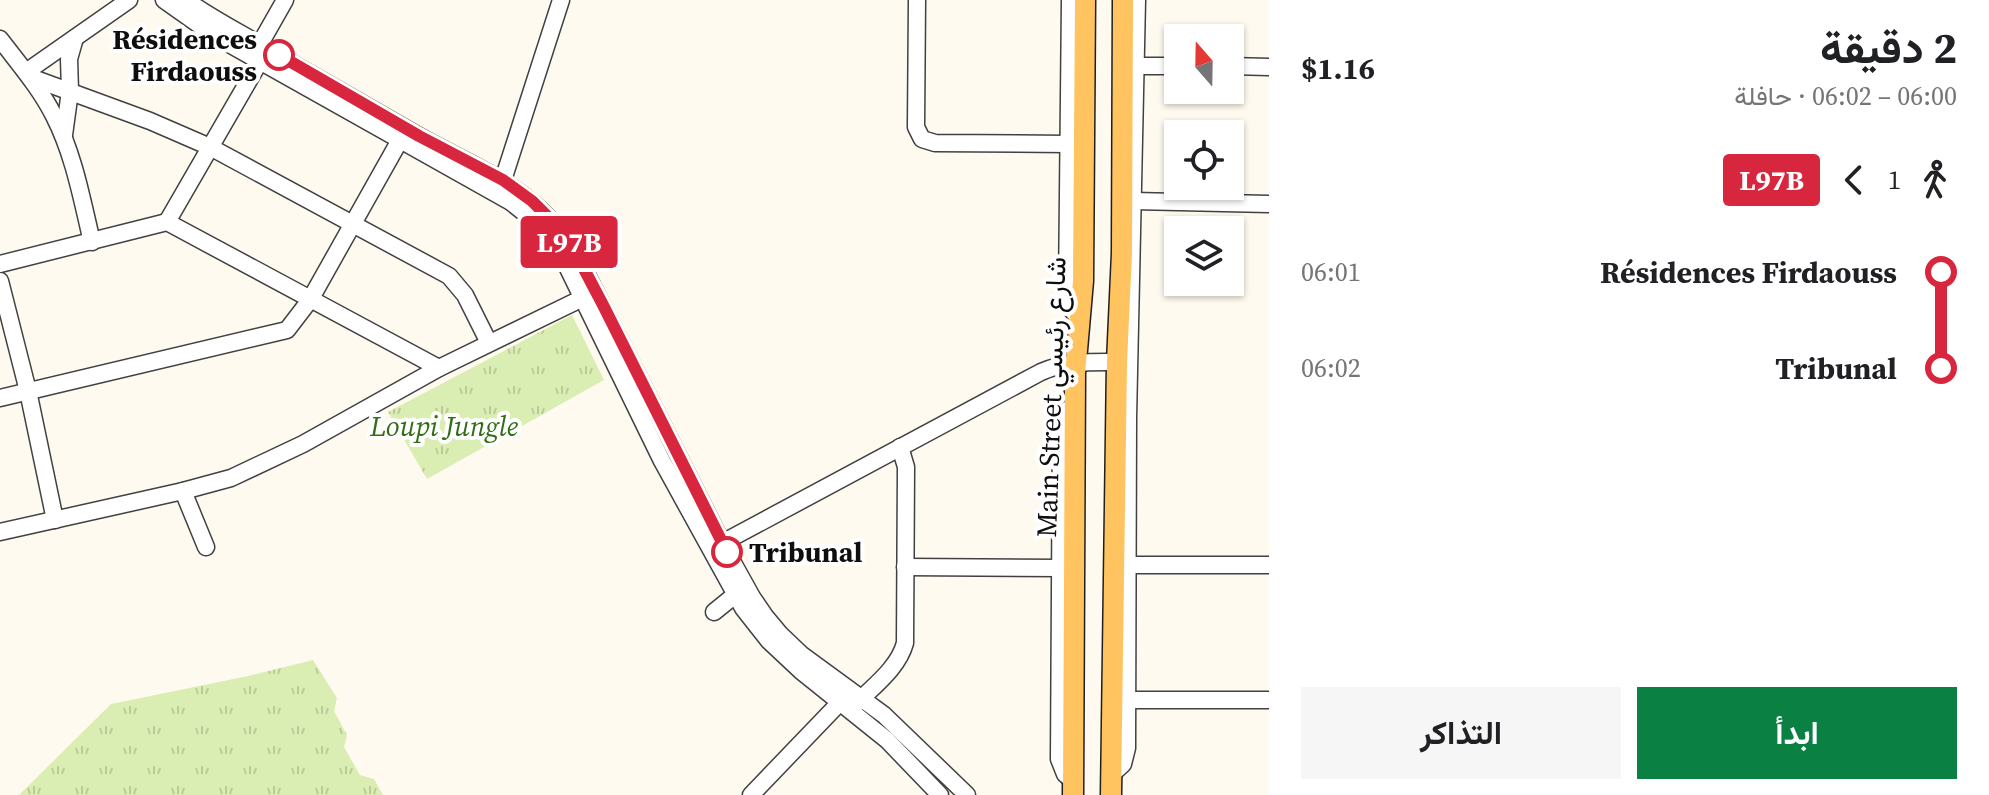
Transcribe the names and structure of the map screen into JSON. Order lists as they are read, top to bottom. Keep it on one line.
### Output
{"streets":{"main road":["Main Street شارع رئيسي"]},"parks":["Loupi Jungle"],"places":["Résidences Firdaouss","Tribunal"],"lines":["bus line L97B"],"north":"top","page":{"heading":["2 دقيقة","06:00 – 06:02 · حافلة","$1.16"],"on_map":"L97B","legs":["1","L97B"],"list":[{"name":"Résidences Firdaouss","value":"06:01"},{"name":"Tribunal","value":"06:02"}],"buttons":["ابدأ","التذاكر"]}}
